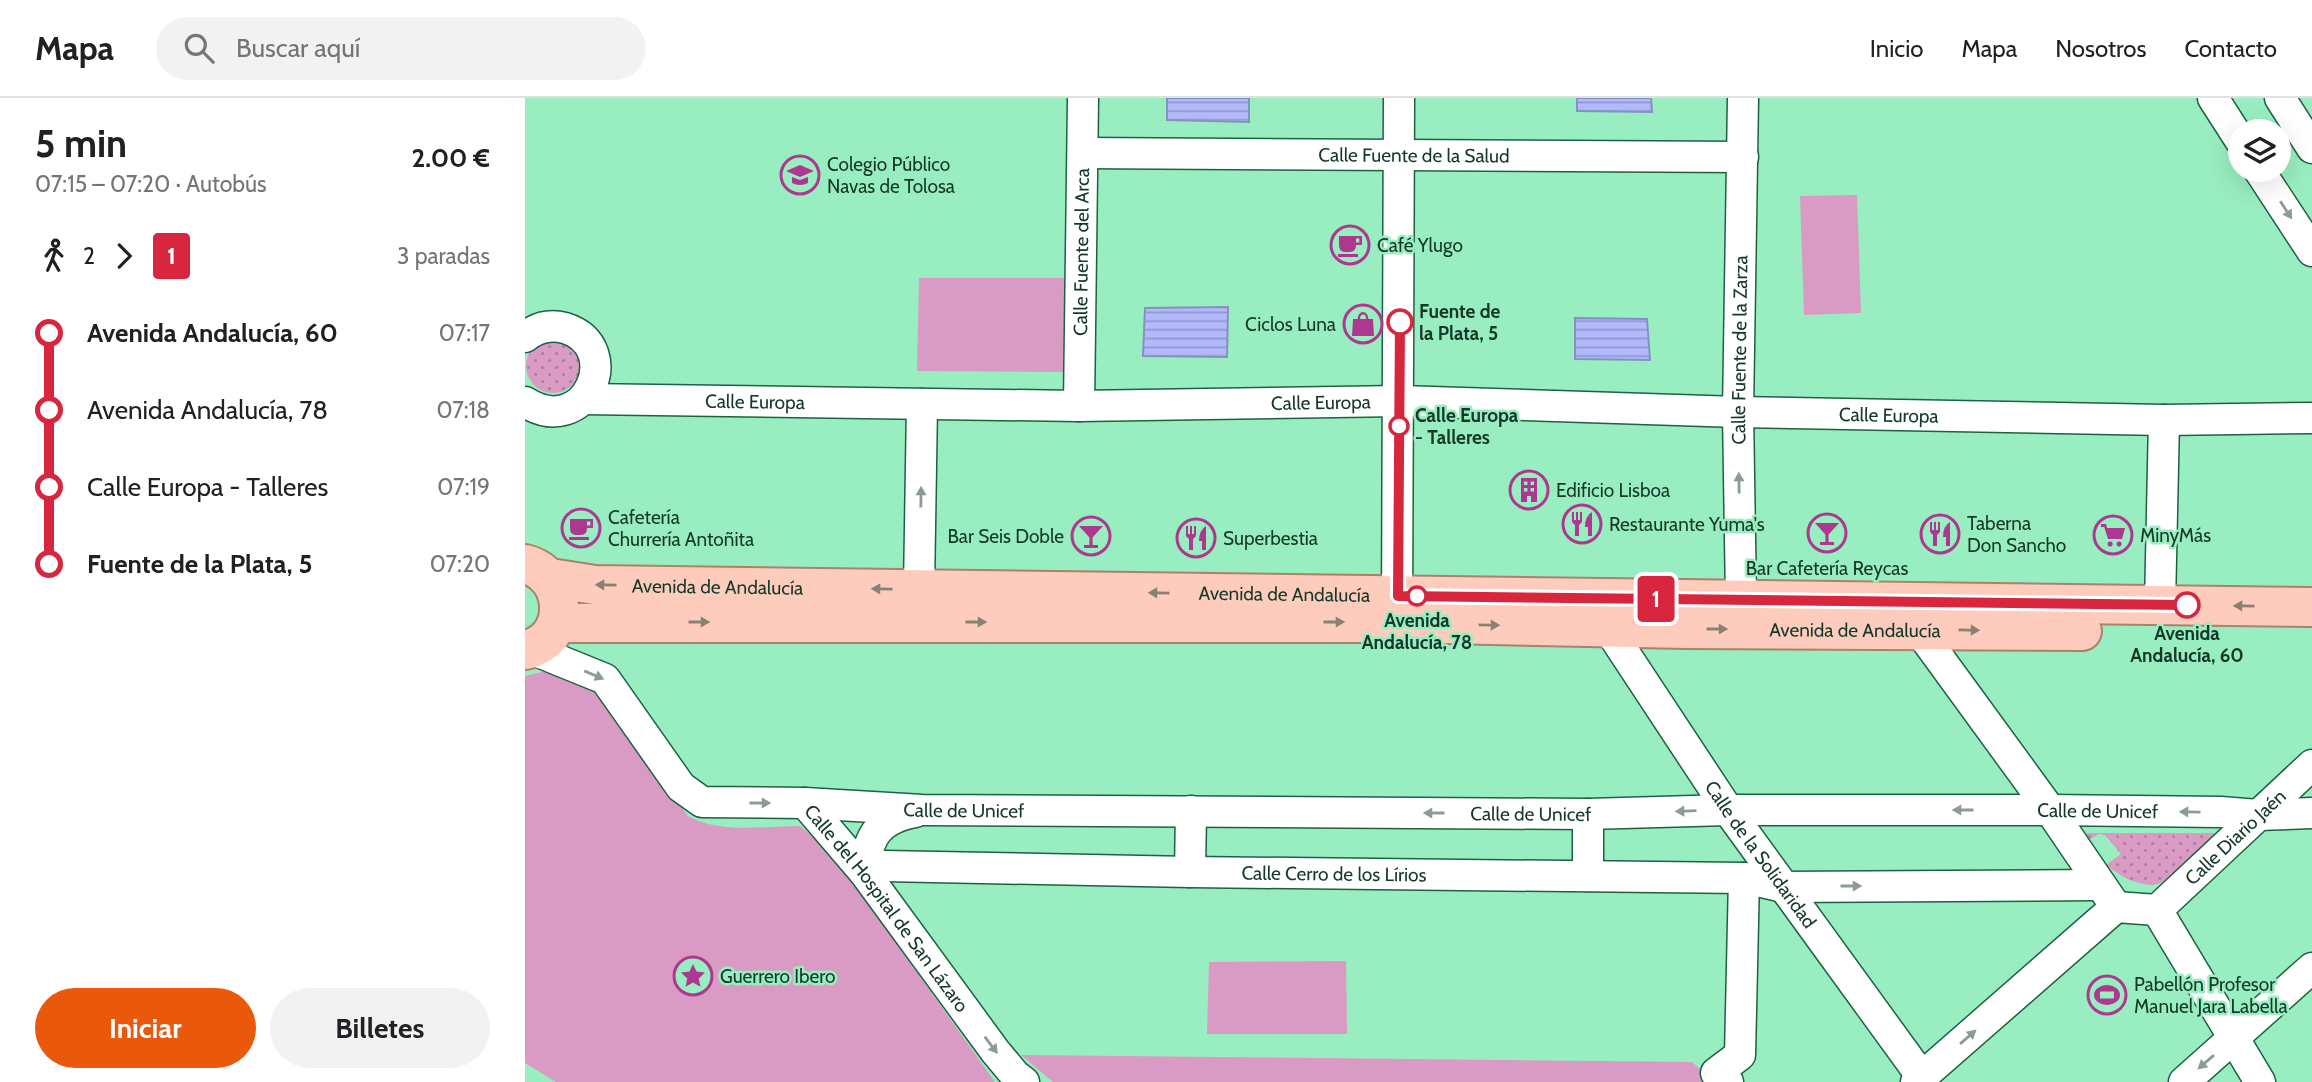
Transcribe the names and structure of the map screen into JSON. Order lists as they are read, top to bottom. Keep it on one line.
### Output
{"streets":{"main road":["Avenida de Andalucía"],"street":["Calle Fuente de la Salud","Calle Fuente del Arca","Calle Fuente de la Zarza","Calle Europa","Calle de Unicef","Calle Diario Jaén","Calle de la Solidaridad","Calle Cerro de los Lírios","Calle del Hospital de San Lázaro"]},"crossings":[["Calle Fuente de la Salud","Calle Fuente del Arca"],["Calle Fuente de la Salud","Calle Fuente de la Zarza"],["Calle Fuente del Arca","Calle Europa"],["Calle Fuente de la Zarza","Calle Europa"],["Calle Fuente de la Zarza","Avenida de Andalucía"],["Avenida de Andalucía","Calle de la Solidaridad"],["Avenida de Andalucía","Calle del Hospital de San Lázaro"],["Calle de Unicef","Calle Diario Jaén"],["Calle de Unicef","Calle de la Solidaridad"],["Calle de Unicef","Calle del Hospital de San Lázaro"],["Calle Diario Jaén","Calle Cerro de los Lírios"],["Calle de la Solidaridad","Calle Cerro de los Lírios"],["Calle Cerro de los Lírios","Calle del Hospital de San Lázaro"]],"one_way":["Calle Fuente de la Zarza","Calle de Unicef","Calle del Hospital de San Lázaro"],"places":{"school or university":["Colegio Público Navas de Tolosa"],"cafe":["Café Ylugo","Cafetería Churrería Antoñita"],"other":["Fuente de la Plata, 5","Calle Europa - Talleres","Avenida Andalucía, 78","Avenida Andalucía, 60"],"shop":["Ciclos Luna"],"building":["Edificio Lisboa"],"restaurant":["Restaurante Yuma's","Taberna Don Sancho","Superbestia"],"bar":["Bar Cafetería Reycas","Bar Seis Doble"],"supermarket":["MinyMás"],"place":["Guerrero Ibero"],"sports":["Pabellón Profesor Manuel Jara Labella"]},"lines":["bus line 1"],"page":{"header":"Mapa","search":"Buscar aquí","nav":["Inicio","Mapa","Nosotros","Contacto"],"heading":["5 min","07:15 – 07:20 · Autobús","2.00 €"],"on_map":"1","legs":["2","1","3 paradas"],"list":[{"name":"Avenida Andalucía, 60","value":"07:17"},{"name":"Avenida Andalucía, 78","value":"07:18"},{"name":"Calle Europa - Talleres","value":"07:19"},{"name":"Fuente de la Plata, 5","value":"07:20"}],"buttons":["Iniciar","Billetes"]}}
